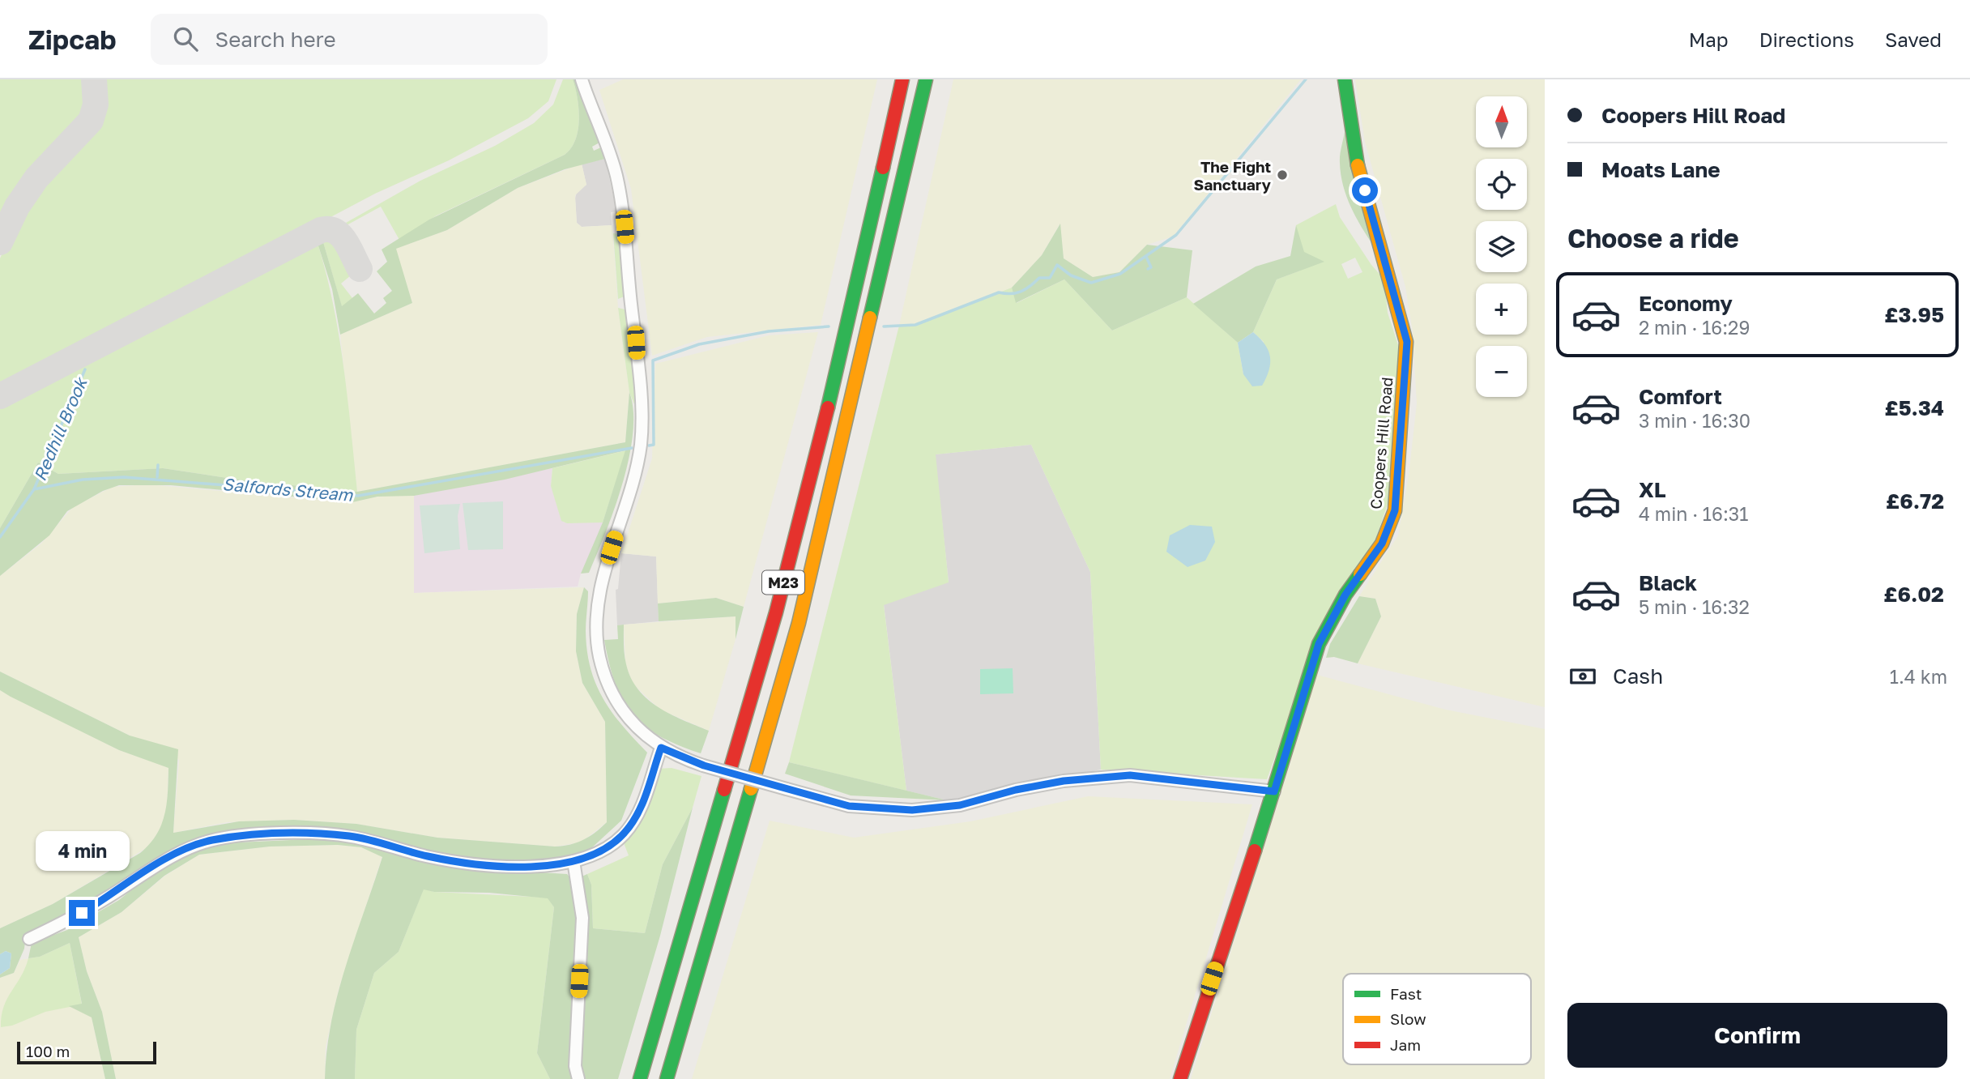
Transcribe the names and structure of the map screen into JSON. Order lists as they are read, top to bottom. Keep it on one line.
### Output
{"streets":{"main road":["Coopers Hill Road","M23"]},"water":["Redhill Brook","Salfords Stream"],"places":["The Fight Sanctuary"],"legend":["Fast","Slow","Jam"],"scale_bar":"100 m","north":"top","page":{"header":"Zipcab","search":"Search here","nav":["Map","Directions","Saved"],"banner":["Coopers Hill Road","Moats Lane"],"map_buttons":["+","−"],"heading":"Choose a ride","list":[{"name":"Economy","note":"2 min · 16:29","value":"£3.95"},{"name":"Comfort","note":"3 min · 16:30","value":"£5.34"},{"name":"XL","note":"4 min · 16:31","value":"£6.72"},{"name":"Black","note":"5 min · 16:32","value":"£6.02"}],"pay":["Cash","1.4 km"],"bubble":"4 min","buttons":"Confirm","scale":"100 m"}}
